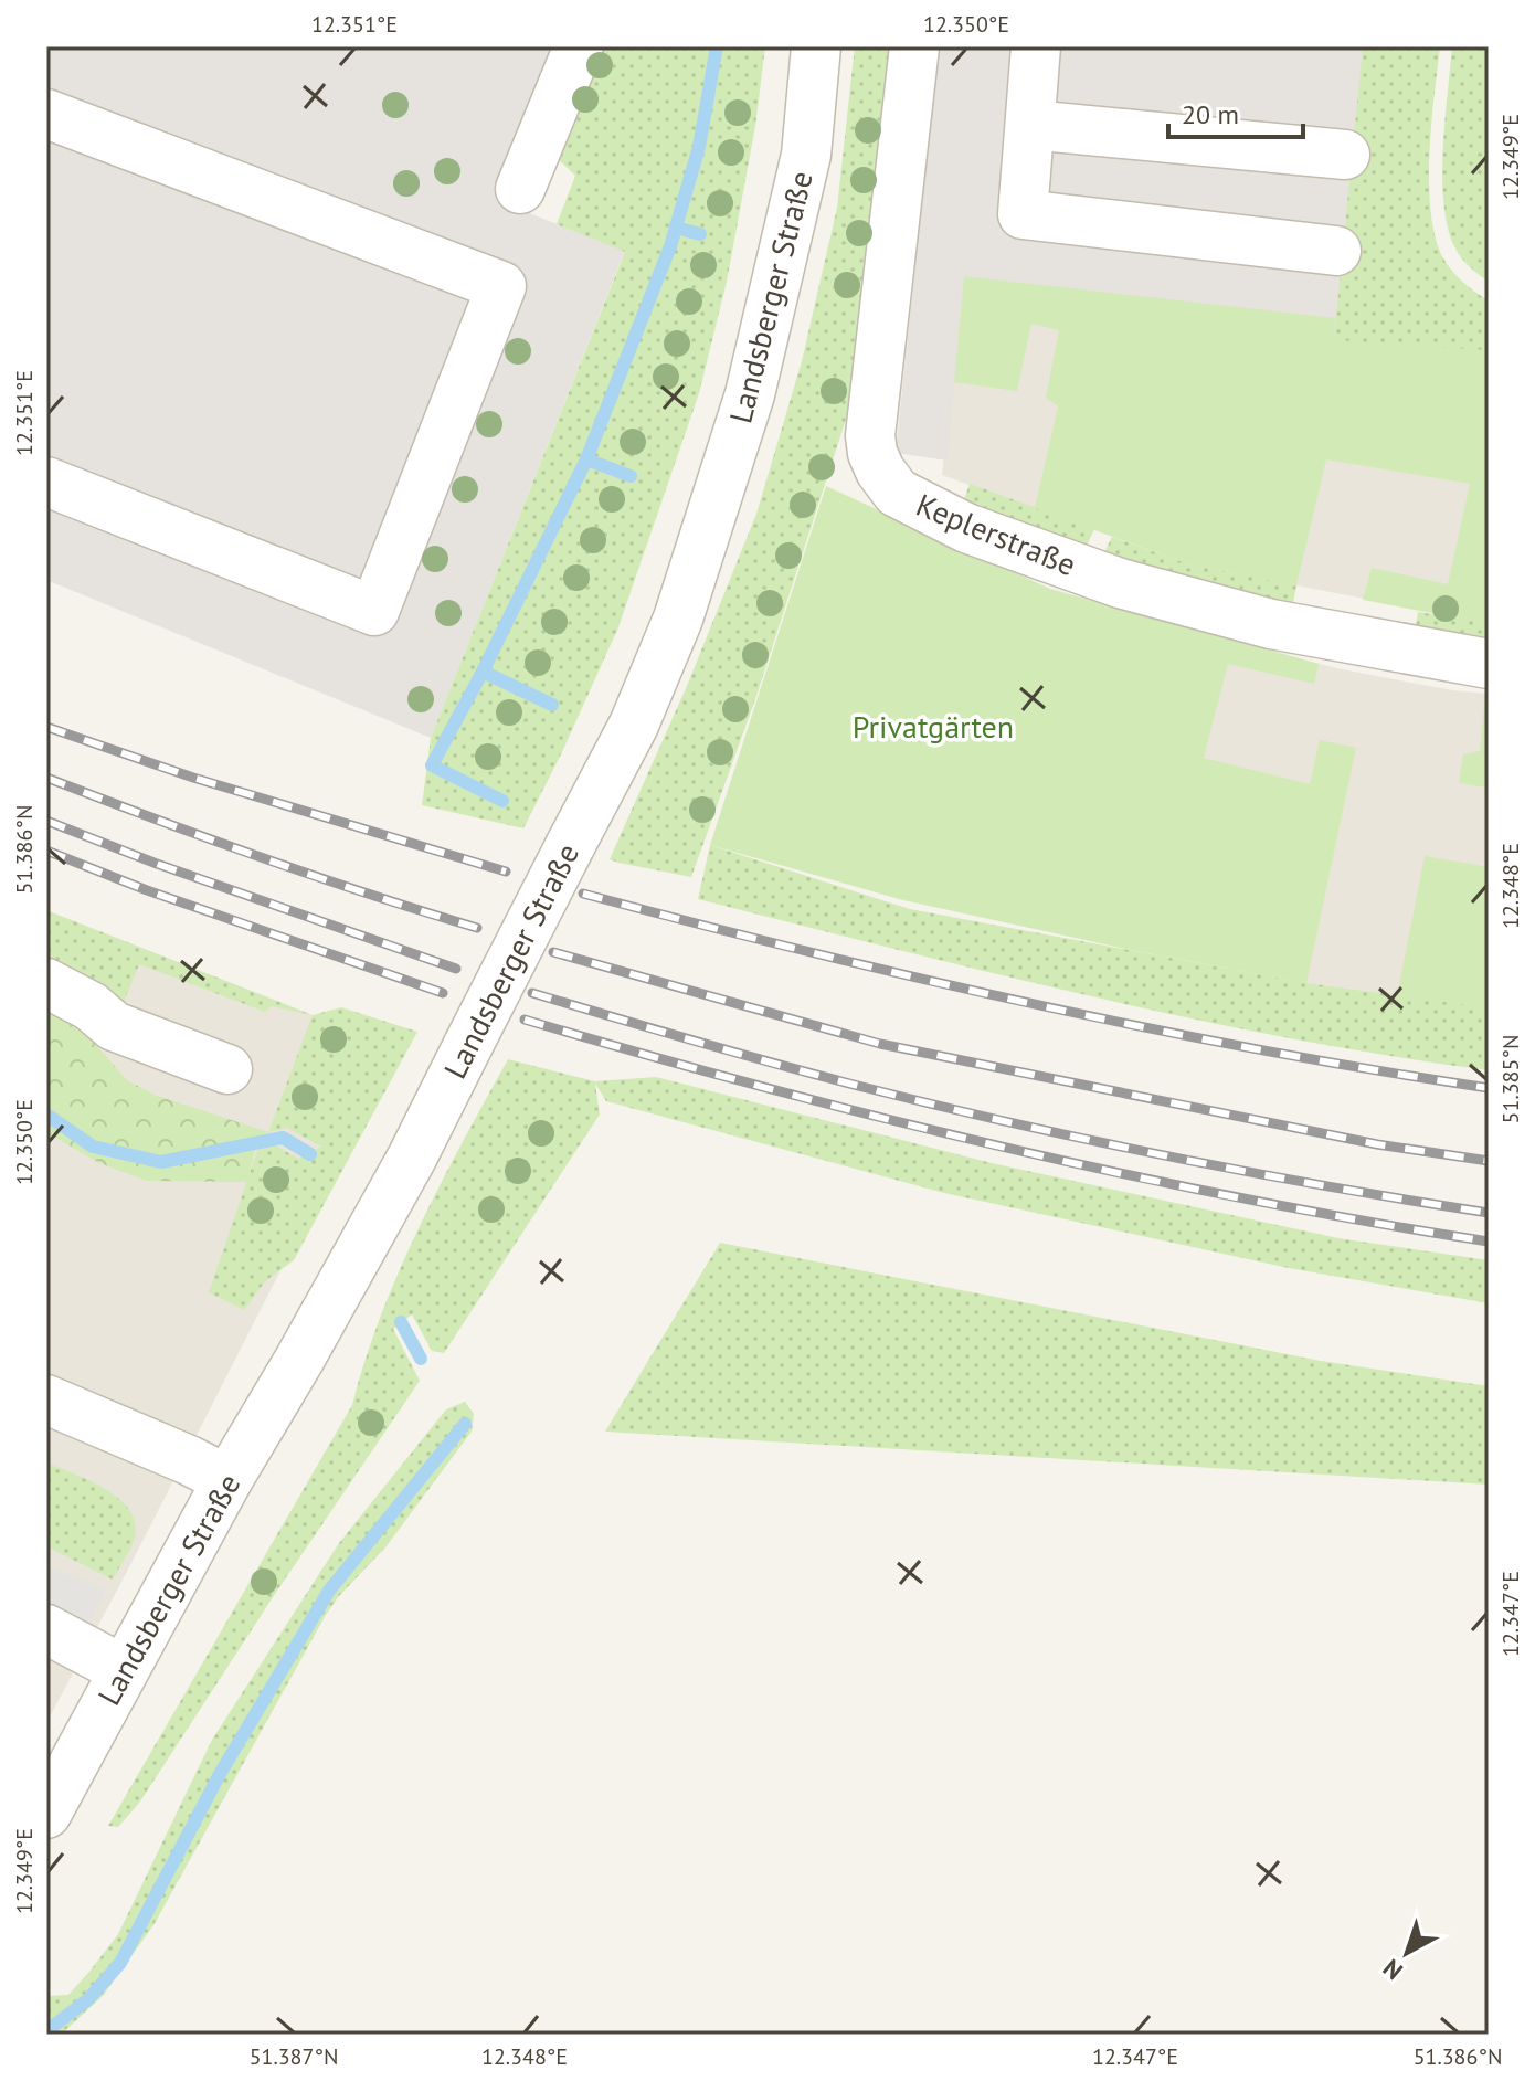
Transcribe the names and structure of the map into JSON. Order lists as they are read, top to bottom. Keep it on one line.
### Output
{"streets":{"street":["Landsberger Straße","Keplerstraße"]},"parks":["Privatgärten"],"scale_bar":"20 m","north":"bottom left","coordinates":["12.351°E","12.350°E","12.349°E","51.386°N","12.348°E","51.385°N","12.347°E","51.387°N"]}
